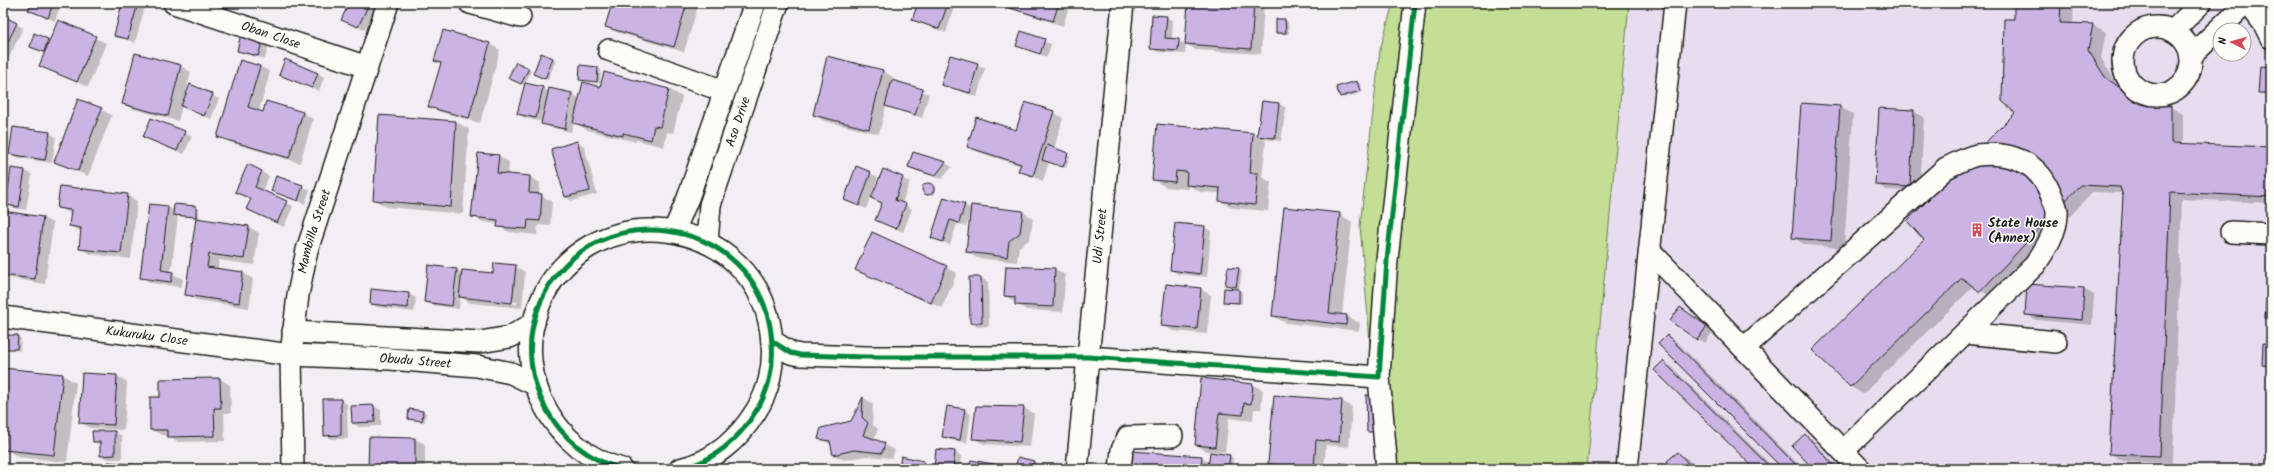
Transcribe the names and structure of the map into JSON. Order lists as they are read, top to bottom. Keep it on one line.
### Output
{"streets":{"street":["Oban Close","Aso Drive","Mambilla Street","Udi Street","Kukuruku Close","Obudu Street"]},"crossings":[["Oban Close","Mambilla Street"],["Mambilla Street","Kukuruku Close"],["Mambilla Street","Obudu Street"],["Kukuruku Close","Obudu Street"]],"places":{"building":["State House (Annex)"]},"north":"left"}
